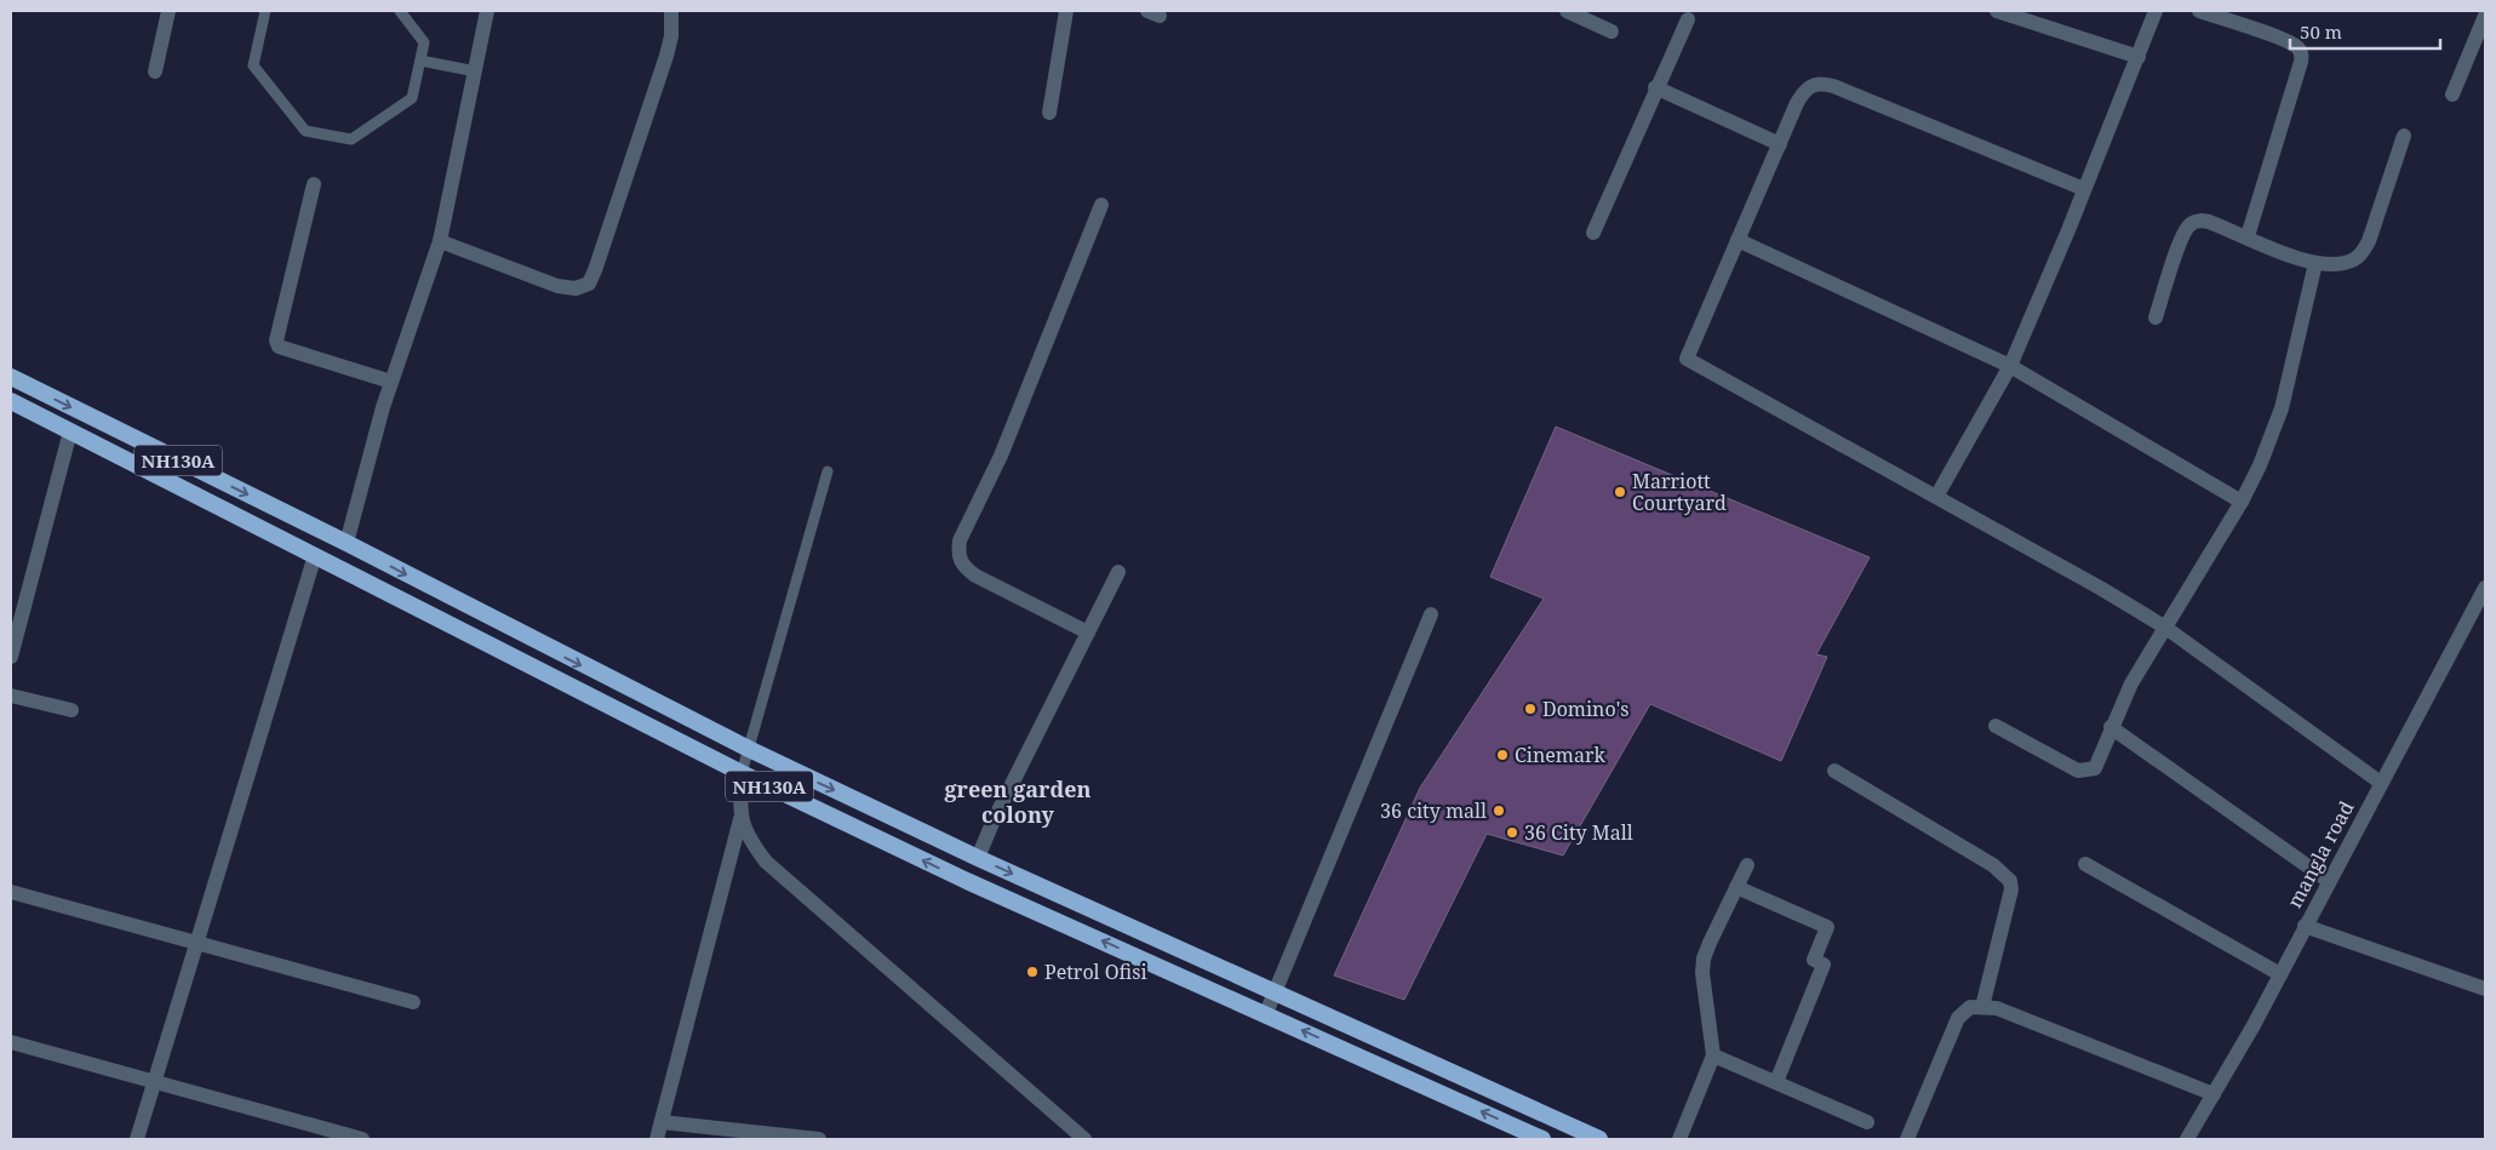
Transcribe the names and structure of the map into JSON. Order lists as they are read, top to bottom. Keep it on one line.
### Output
{"streets":{"highway":["NH130A"],"street":["mangla road"]},"districts":["green garden colony"],"places":["Marriott Courtyard","Domino's","Cinemark","36 city mall","36 City Mall","Petrol Ofisi"],"scale_bar":"50 m"}
